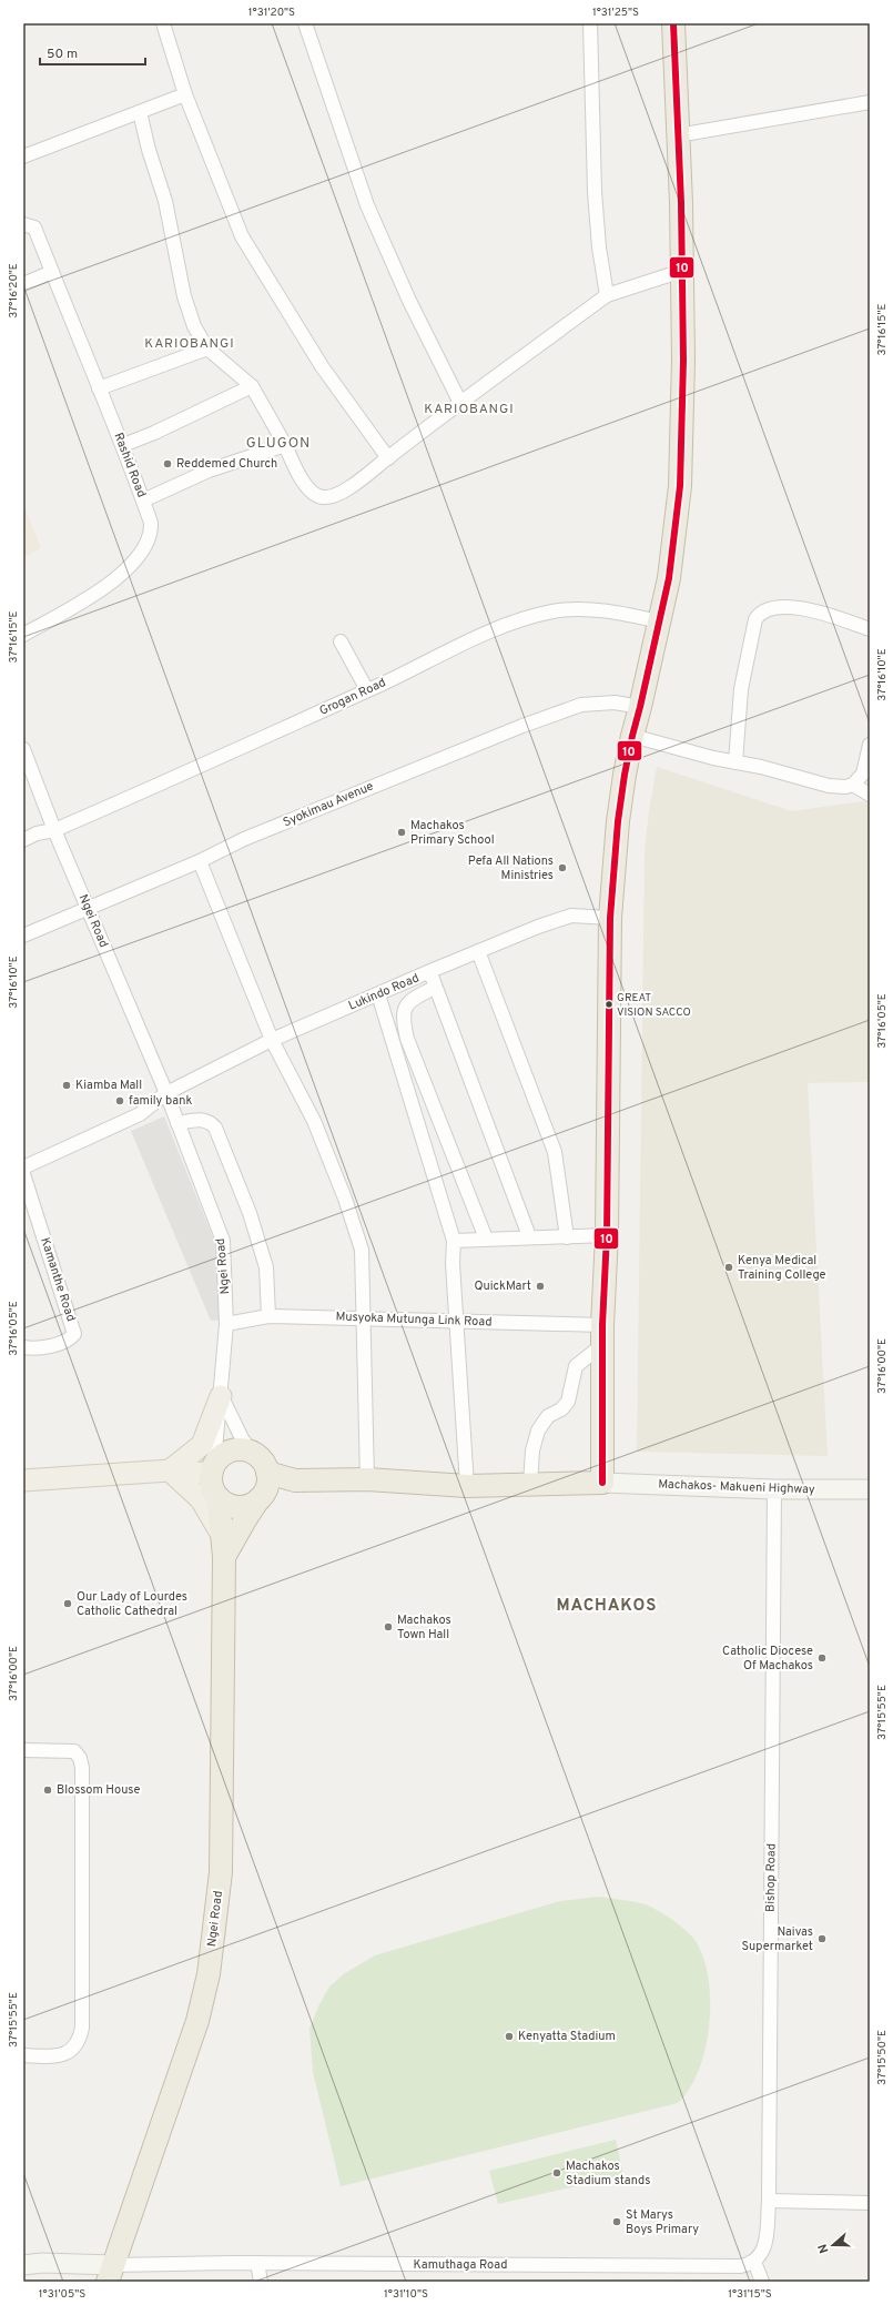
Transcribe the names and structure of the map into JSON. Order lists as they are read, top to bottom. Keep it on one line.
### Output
{"streets":{"highway":["Ngei Road"],"main road":["Machakos- Makueni Highway"],"street":["Rashid Road","Grogan Road","Syokimau Avenue","Lukindo Road","Kamanthe Road","Musyoka Mutunga Link Road","Bishop Road","Kamuthaga Road"]},"crossings":[["Grogan Road","Ngei Road"],["Syokimau Avenue","Ngei Road"],["Ngei Road","Lukindo Road"],["Ngei Road","Musyoka Mutunga Link Road"],["Ngei Road","Kamuthaga Road"],["Machakos- Makueni Highway","Bishop Road"],["Bishop Road","Kamuthaga Road"]],"districts":["KARIOBANGI","KARIOBANGI","GLUGON","MACHAKOS"],"places":["Reddemed Church","Machakos Primary School","Pefa All Nations Ministries","GREAT VISION SACCO","Kiamba Mall","family bank","Kenya Medical Training College","QuickMart","Our Lady of Lourdes Catholic Cathedral","Machakos Town Hall","Catholic Diocese Of Machakos","Blossom House","Naivas Supermarket","Kenyatta Stadium","Machakos Stadium stands","St Marys Boys Primary"],"lines":["transit line 10"],"scale_bar":"50 m","north":"left","coordinates":["1°31'20\"S","1°31'25\"S","37°16'20\"E","37°16'15\"E","37°16'10\"E","37°16'05\"E","37°16'00\"E","37°15'55\"E","37°15'50\"E","1°31'05\"S","1°31'10\"S","1°31'15\"S"]}
